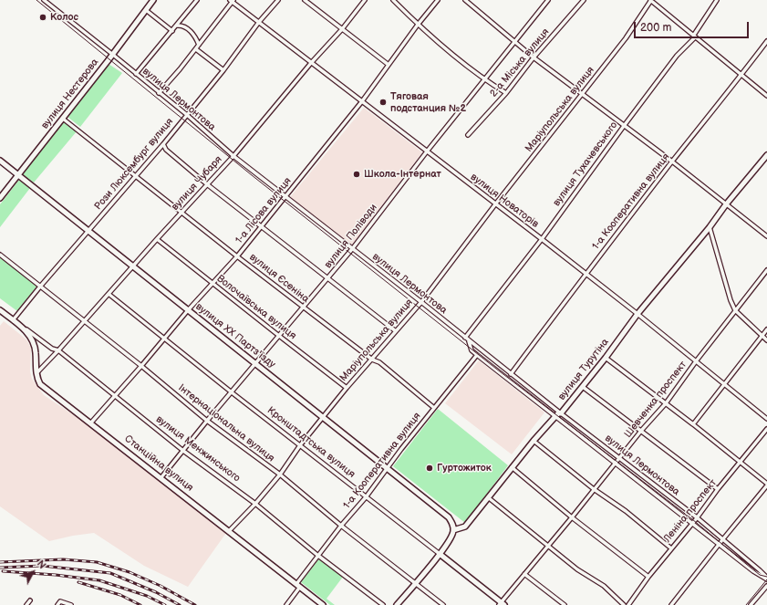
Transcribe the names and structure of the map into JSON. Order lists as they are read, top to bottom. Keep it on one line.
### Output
{"streets":{"street":["2-а Міська вулиця","вулиця Нестерова","вулиця Лермонтова","Маріупольська вулиця","Рози Люксембург вулиця","вулиця Тухачевського","вулиця Чубаря","вулиця Новаторів","1-а Кооперативна вулиця","1-а Лісова вулиця","вулиця Поліводи","вулиця Єсеніна","Волочаївська вулиця","вулиця XX Партз'їзду","вулиця Турутіна","Шевченка проспект","Інтернаціональна вулиця","Кронштадтська вулиця","вулиця Менжинського","Станційна вулиця","Леніна проспект"]},"crossings":[["вулиця Нестерова","вулиця Лермонтова"],["вулиця Нестерова","вулиця Єсеніна"],["вулиця Нестерова","вулиця XX Партз'їзду"],["вулиця Лермонтова","Маріупольська вулиця"],["вулиця Лермонтова","Рози Люксембург вулиця"],["вулиця Лермонтова","вулиця Тухачевського"],["вулиця Лермонтова","вулиця Чубаря"],["вулиця Лермонтова","1-а Кооперативна вулиця"],["вулиця Лермонтова","1-а Лісова вулиця"],["вулиця Лермонтова","вулиця Поліводи"],["вулиця Лермонтова","вулиця Турутіна"],["вулиця Лермонтова","Шевченка проспект"],["вулиця Лермонтова","Леніна проспект"],["Маріупольська вулиця","вулиця Новаторів"],["Маріупольська вулиця","вулиця Єсеніна"],["Маріупольська вулиця","Волочаївська вулиця"],["Маріупольська вулиця","вулиця XX Партз'їзду"],["Маріупольська вулиця","Інтернаціональна вулиця"],["Маріупольська вулиця","Кронштадтська вулиця"],["Маріупольська вулиця","вулиця Менжинського"],["Маріупольська вулиця","Станційна вулиця"],["Рози Люксембург вулиця","вулиця Новаторів"],["Рози Люксембург вулиця","вулиця Єсеніна"],["Рози Люксембург вулиця","вулиця XX Партз'їзду"],["Рози Люксембург вулиця","Інтернаціональна вулиця"],["Рози Люксембург вулиця","вулиця Менжинського"],["Рози Люксембург вулиця","Станційна вулиця"],["вулиця Тухачевського","вулиця Новаторів"],["вулиця Чубаря","вулиця Новаторів"],["вулиця Чубаря","вулиця Єсеніна"],["вулиця Чубаря","Волочаївська вулиця"],["вулиця Чубаря","вулиця XX Партз'їзду"],["вулиця Чубаря","Інтернаціональна вулиця"],["вулиця Чубаря","Кронштадтська вулиця"],["вулиця Чубаря","вулиця Менжинського"],["вулиця Чубаря","Станційна вулиця"],["вулиця Новаторів","1-а Кооперативна вулиця"],["вулиця Новаторів","1-а Лісова вулиця"],["вулиця Новаторів","вулиця Поліводи"],["вулиця Новаторів","вулиця Турутіна"],["вулиця Новаторів","Шевченка проспект"],["1-а Кооперативна вулиця","вулиця Єсеніна"],["1-а Кооперативна вулиця","вулиця XX Партз'їзду"],["1-а Кооперативна вулиця","Інтернаціональна вулиця"],["1-а Кооперативна вулиця","Кронштадтська вулиця"],["1-а Кооперативна вулиця","вулиця Менжинського"],["1-а Кооперативна вулиця","Станційна вулиця"],["1-а Лісова вулиця","вулиця Єсеніна"],["1-а Лісова вулиця","Волочаївська вулиця"],["1-а Лісова вулиця","вулиця XX Партз'їзду"],["1-а Лісова вулиця","Інтернаціональна вулиця"],["1-а Лісова вулиця","Кронштадтська вулиця"],["1-а Лісова вулиця","вулиця Менжинського"],["1-а Лісова вулиця","Станційна вулиця"],["вулиця Поліводи","вулиця Єсеніна"],["вулиця Поліводи","Волочаївська вулиця"],["вулиця Поліводи","вулиця XX Партз'їзду"],["вулиця Поліводи","Інтернаціональна вулиця"],["вулиця Поліводи","Кронштадтська вулиця"],["вулиця Поліводи","вулиця Менжинського"],["вулиця Поліводи","Станційна вулиця"],["вулиця XX Партз'їзду","вулиця Турутіна"],["Шевченка проспект","Кронштадтська вулиця"],["вулиця Менжинського","Станційна вулиця"]],"places":["Колос","Тяговая подстанция №2","Школа-Інтернат","Гуртожиток"],"scale_bar":"200 m","north":"top right"}
